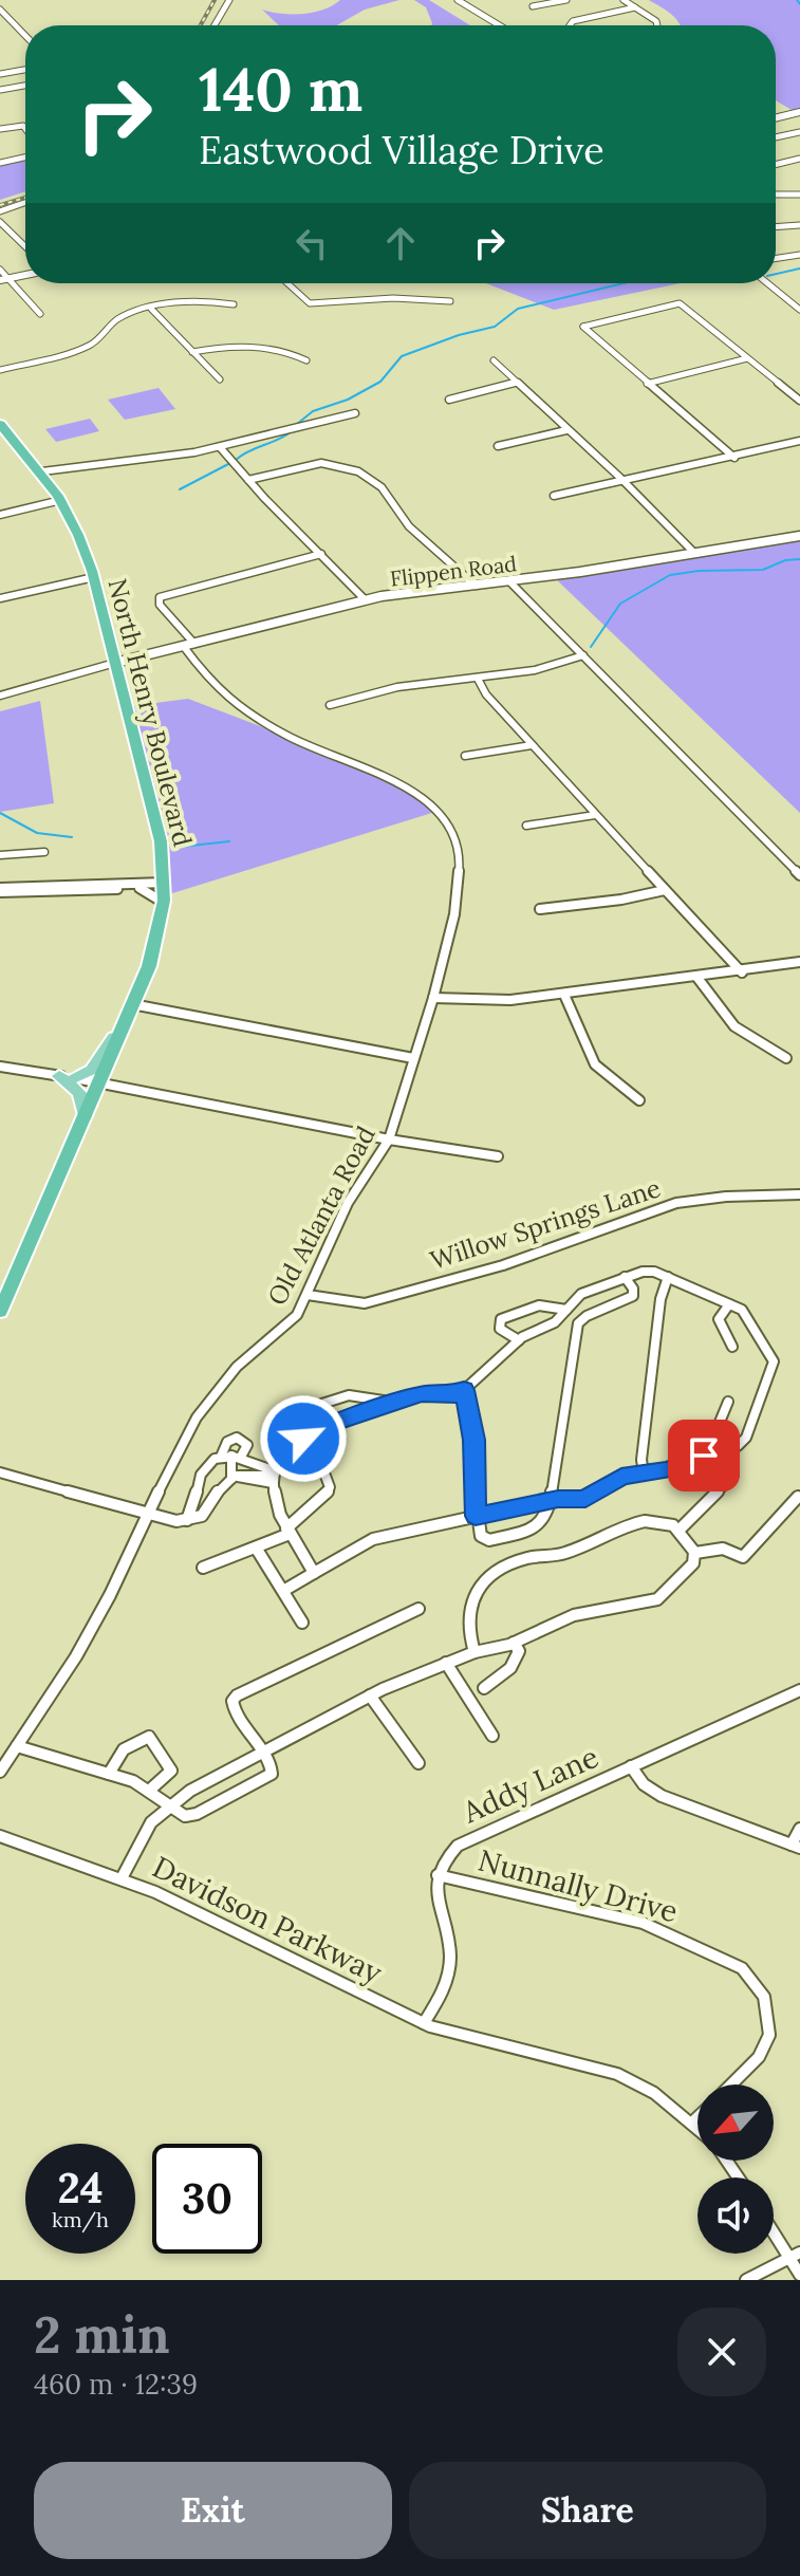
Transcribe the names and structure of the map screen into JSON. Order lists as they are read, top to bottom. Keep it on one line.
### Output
{"streets":{"highway":["North Henry Boulevard"],"street":["Flippen Road","Old Atlanta Road","Willow Springs Lane","Addy Lane","Nunnally Drive","Davidson Parkway"]},"crossings":[["Flippen Road","North Henry Boulevard"],["Flippen Road","Old Atlanta Road"],["Old Atlanta Road","Willow Springs Lane"],["Addy Lane","Nunnally Drive"],["Nunnally Drive","Davidson Parkway"]],"north":"bottom left","page":{"turn":["140 m","Eastwood Village Drive"],"speed":"24 km/h","limit":"30","heading":["2 min","460 m · 12:39"],"buttons":["Exit","Share"]}}
